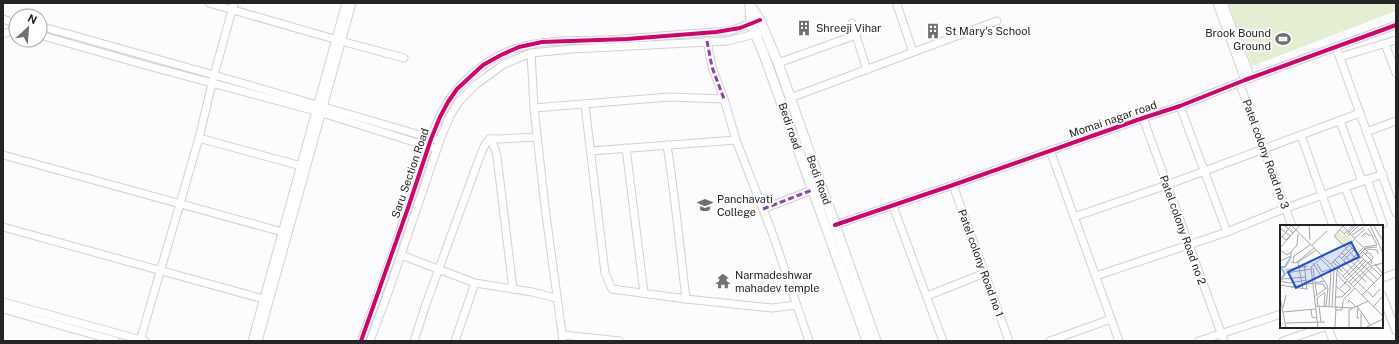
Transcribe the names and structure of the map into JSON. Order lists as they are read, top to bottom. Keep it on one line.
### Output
{"streets":{"main road":["Bedi road","Bedi Road"],"street":["Momai nagar road","Patel colony Road no 3","Saru Section Road","Patel colony Road no 2","Patel colony Road no 1"]},"crossings":[["Momai nagar road","Patel colony Road no 3"],["Momai nagar road","Bedi Road"],["Momai nagar road","Patel colony Road no 2"],["Momai nagar road","Patel colony Road no 1"],["Bedi road","Saru Section Road"],["Saru Section Road","Bedi Road"]],"places":{"building":["Shreeji Vihar","St Mary's School"],"sports":["Brook Bound Ground"],"school or university":["Panchavati College"],"temple":["Narmadeshwar mahadev temple"]},"north":"top right"}
